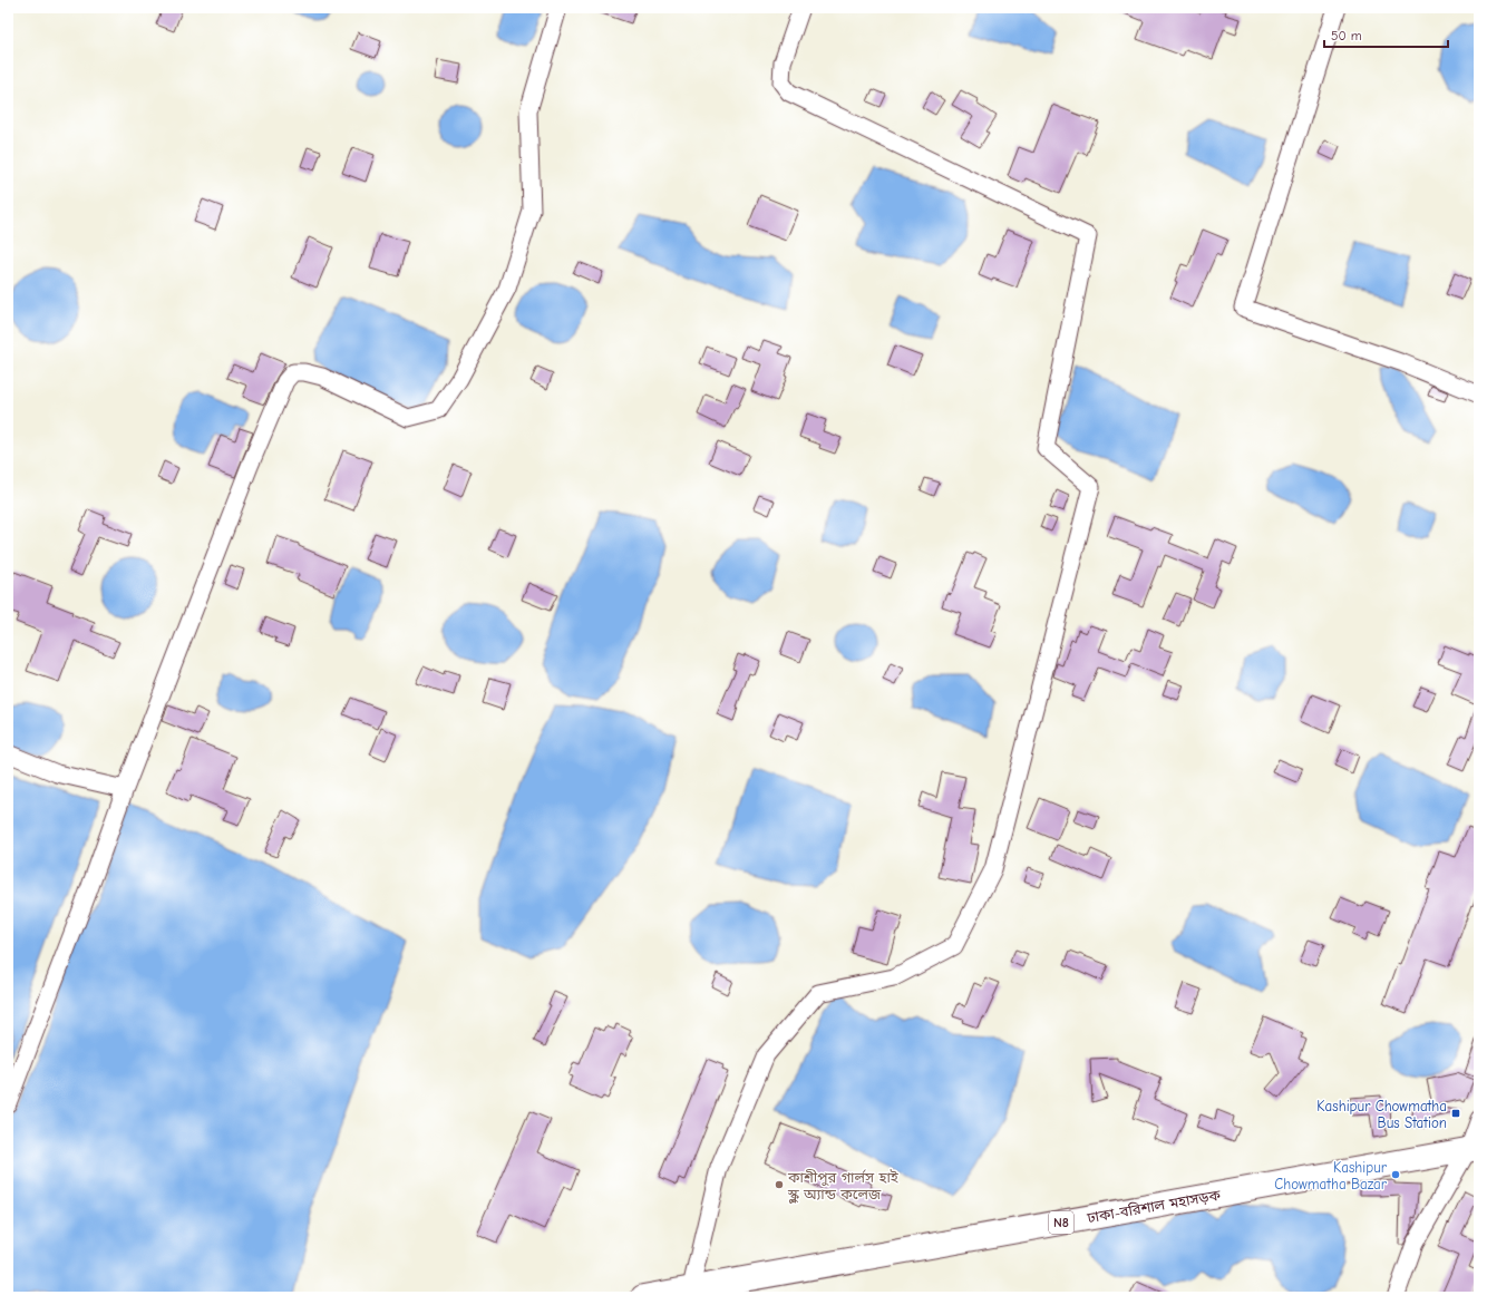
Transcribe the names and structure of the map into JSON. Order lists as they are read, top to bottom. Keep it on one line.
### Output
{"streets":{"highway":["ঢাকা-বরিশাল মহাসড়ক","N8"]},"places":{"transit":["Kashipur Chowmatha Bus Station"],"other":["Kashipur Chowmatha Bazar","কাশীপুর গার্লস হাই স্কুল অ্যান্ড কলেজ"]},"scale_bar":"50 m"}
